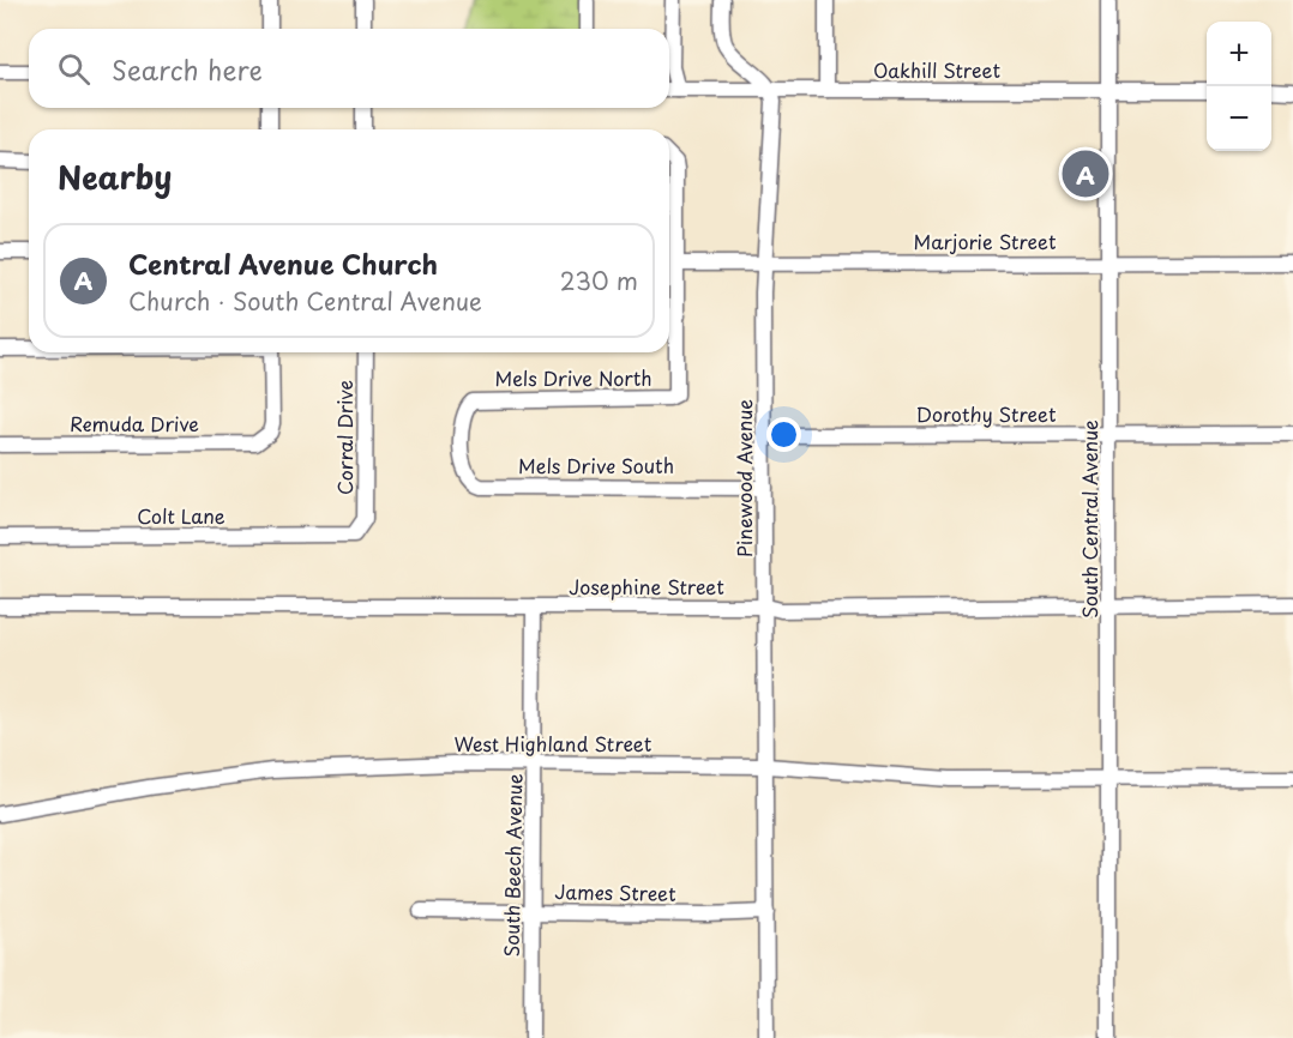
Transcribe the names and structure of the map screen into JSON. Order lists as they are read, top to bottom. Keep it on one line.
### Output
{"streets":{"street":["Oakhill Street","Marjorie Street","Mels Drive North","Dorothy Street","Remuda Drive","Corral Drive","Mels Drive South","Pinewood Avenue","Colt Lane","South Central Avenue","Josephine Street","West Highland Street","South Beech Avenue","James Street"]},"crossings":[["Oakhill Street","Pinewood Avenue"],["Oakhill Street","South Central Avenue"],["Marjorie Street","Pinewood Avenue"],["Marjorie Street","South Central Avenue"],["Mels Drive North","Mels Drive South"],["Dorothy Street","Pinewood Avenue"],["Dorothy Street","South Central Avenue"],["Corral Drive","Colt Lane"],["Mels Drive South","Pinewood Avenue"],["Pinewood Avenue","Josephine Street"],["Pinewood Avenue","West Highland Street"],["Pinewood Avenue","James Street"],["South Central Avenue","Josephine Street"],["South Central Avenue","West Highland Street"],["Josephine Street","South Beech Avenue"],["West Highland Street","South Beech Avenue"],["South Beech Avenue","James Street"]],"page":{"map_buttons":["+","−"],"search":"Search here","heading":"Nearby","pins":"A","list":[{"mark":"A","name":"Central Avenue Church","note":"Church · South Central Avenue","value":"230 m"}]}}
